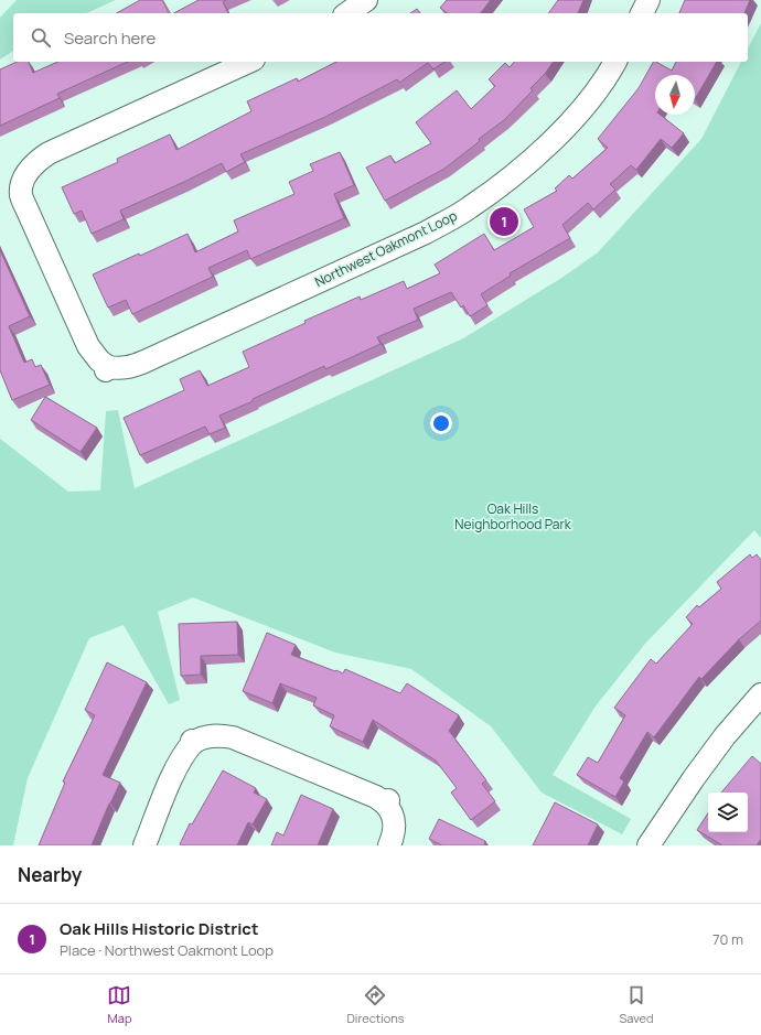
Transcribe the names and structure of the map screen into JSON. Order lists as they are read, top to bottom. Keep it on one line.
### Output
{"streets":{"street":["Northwest Oakmont Loop"]},"parks":["Oak Hills Neighborhood Park"],"north":"bottom","page":{"search":"Search here","pins":"1","heading":"Nearby","list":[{"mark":"1","name":"Oak Hills Historic District","note":"Place · Northwest Oakmont Loop","value":"70 m"}],"nav":["Map","Directions","Saved"]}}
